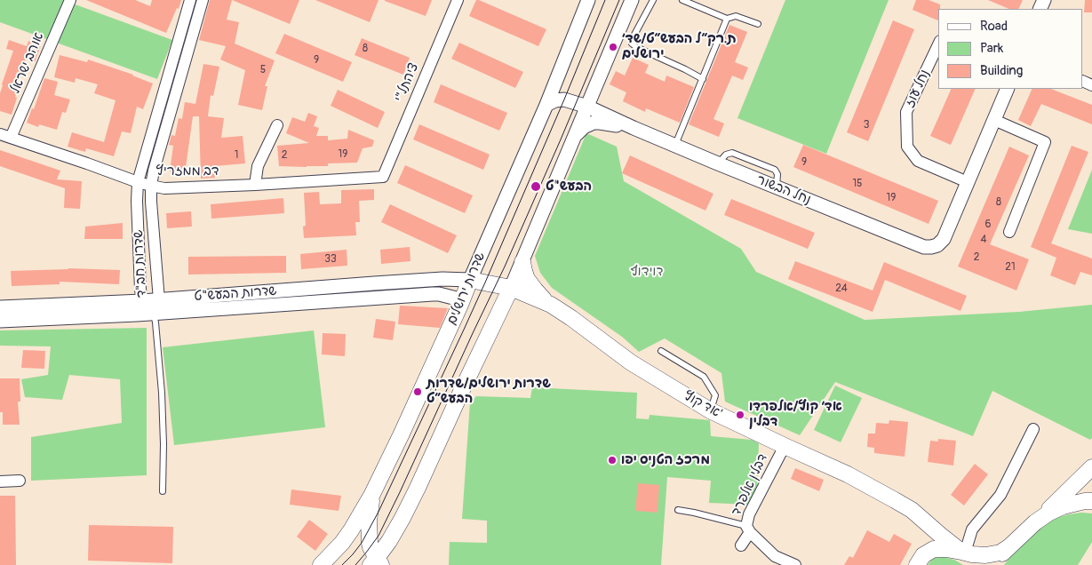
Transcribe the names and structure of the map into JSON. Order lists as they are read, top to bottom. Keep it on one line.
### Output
{"streets":{"main road":["שדרות ירושלים","אד קוץ'"],"street":["אוהב ישראל","ציהתל\"י","נחל עוז","דב ממזריץ","נחל הבשור","שדרות חב\"ד","שדרות הבעש\"ט","דבלין אלפרד"]},"crossings":[["אוהב ישראל","דב ממזריץ"],["ציהתל\"י","דב ממזריץ"],["נחל עוז","נחל הבשור"],["דב ממזריץ","שדרות חב\"ד"],["נחל הבשור","שדרות ירושלים"],["שדרות חב\"ד","שדרות הבעש\"ט"],["שדרות ירושלים","שדרות הבעש\"ט"],["שדרות ירושלים","אד קוץ'"],["שדרות הבעש\"ט","אד קוץ'"],["אד קוץ'","דבלין אלפרד"]],"parks":["דוידוף"],"places":["ת.רק״ל הבעש״ט/שד׳ ירושלים","הבעש\"ט","שדרות ירושלים/שדרות הבעש״ט","אד׳ קוץ/אלפרדו דבלין","מרכז הטניס יפו"],"house_numbers":["8","9","5","3","19","1","2","9","15","19","8","6","4","2","33","21","24"],"legend":["Road","Park","Building"]}
